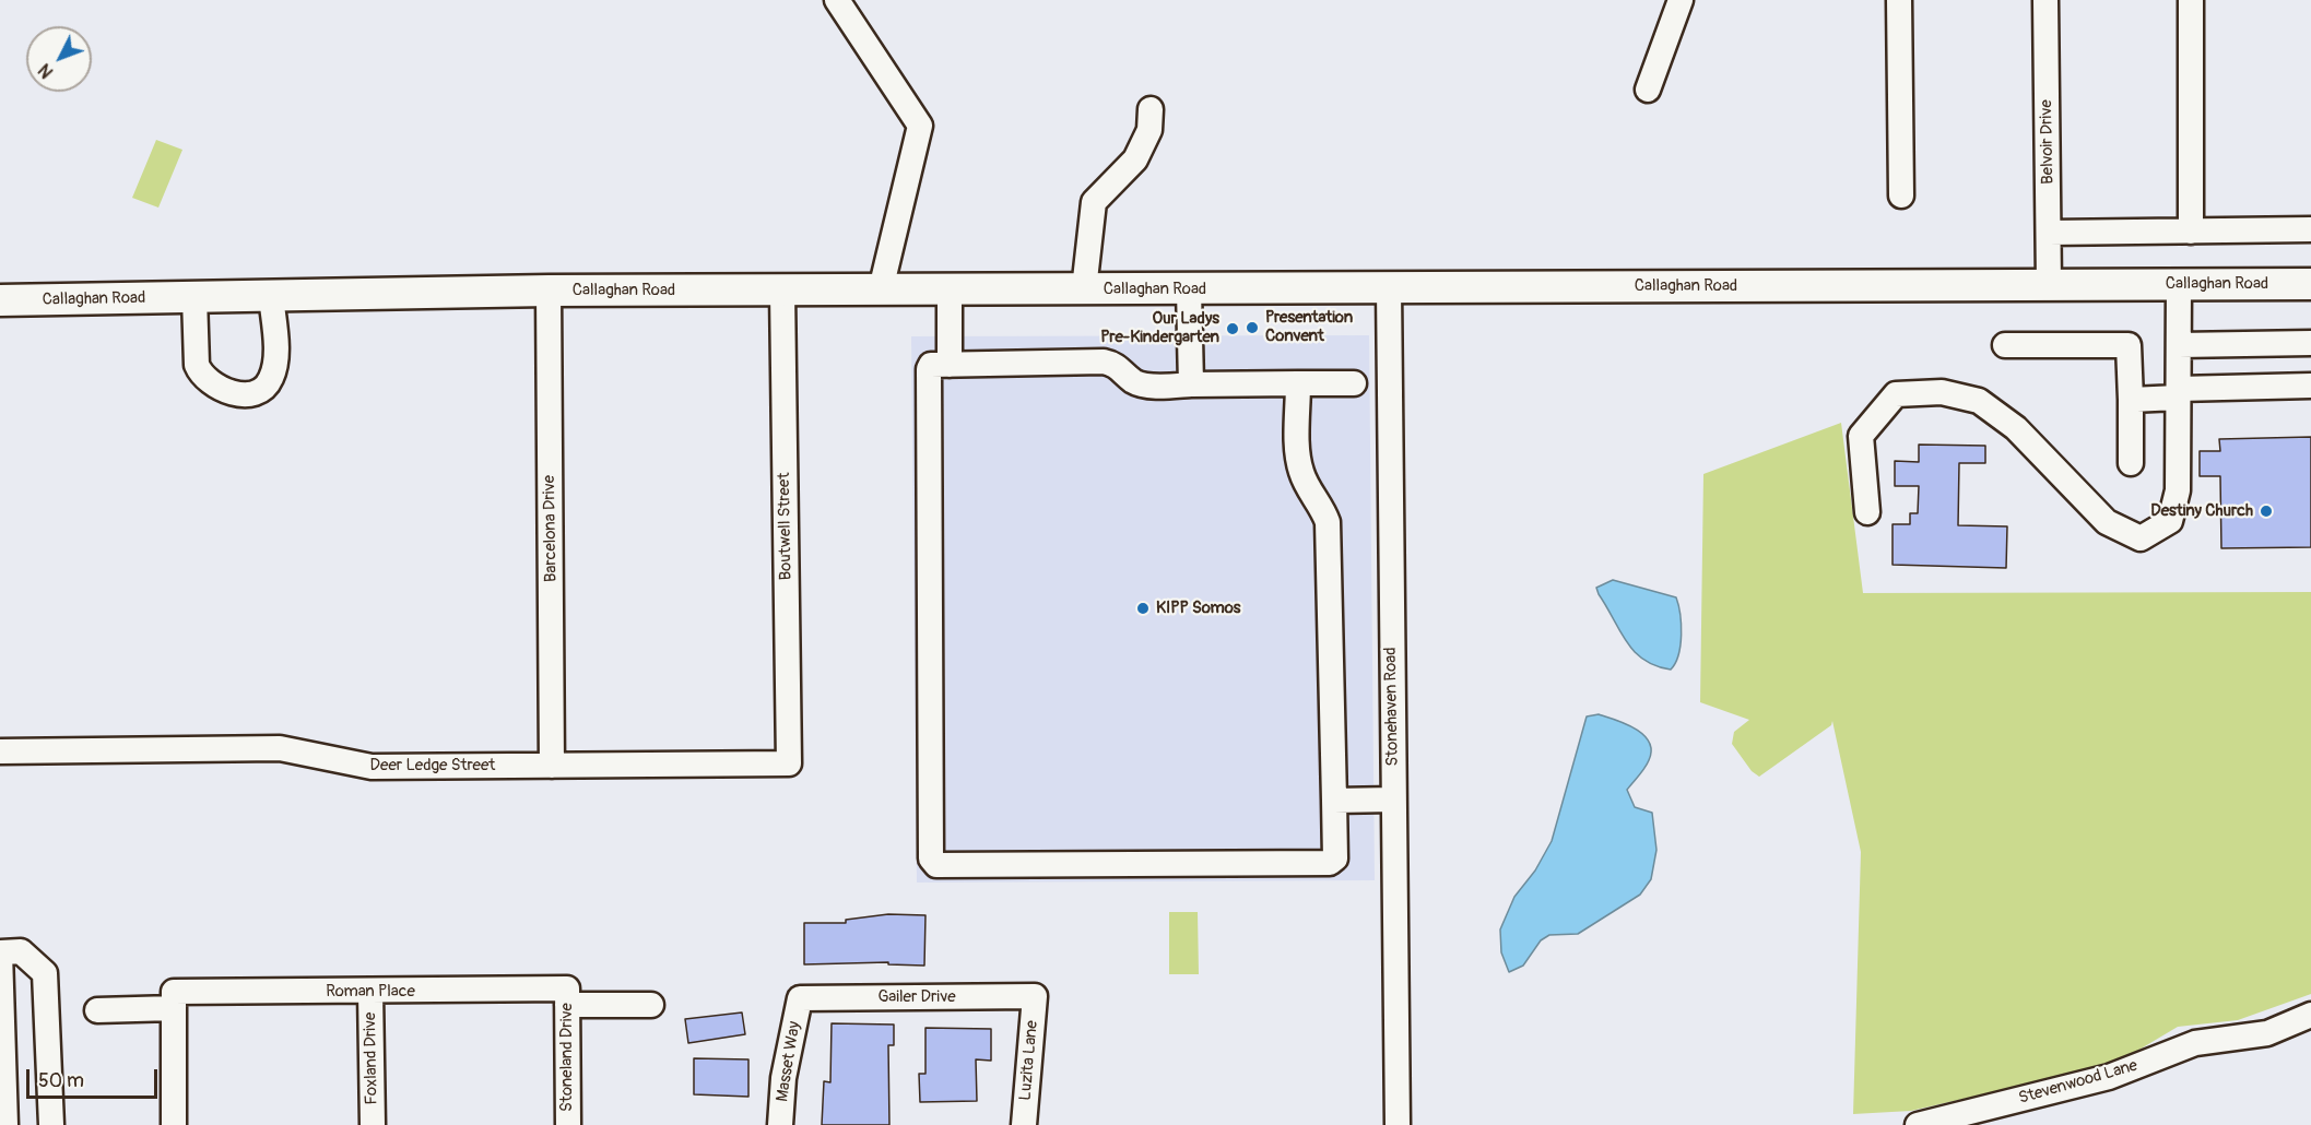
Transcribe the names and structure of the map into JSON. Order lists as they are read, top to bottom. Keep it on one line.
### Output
{"streets":{"main road":["Callaghan Road"],"street":["Belvoir Drive","Boutwell Street","Barcelona Drive","Stonehaven Road","Deer Ledge Street","Roman Place","Gailer Drive","Stoneland Drive","Foxland Drive","Luzita Lane","Masset Way","Stevenwood Lane"]},"crossings":[["Belvoir Drive","Callaghan Road"],["Callaghan Road","Boutwell Street"],["Callaghan Road","Barcelona Drive"],["Callaghan Road","Stonehaven Road"],["Boutwell Street","Deer Ledge Street"],["Barcelona Drive","Deer Ledge Street"],["Roman Place","Stoneland Drive"],["Roman Place","Foxland Drive"],["Gailer Drive","Luzita Lane"],["Gailer Drive","Masset Way"]],"places":["Presentation Convent","Our Ladys Pre-Kindergarten","Destiny Church","KIPP Somos"],"scale_bar":"50 m","north":"bottom left"}
